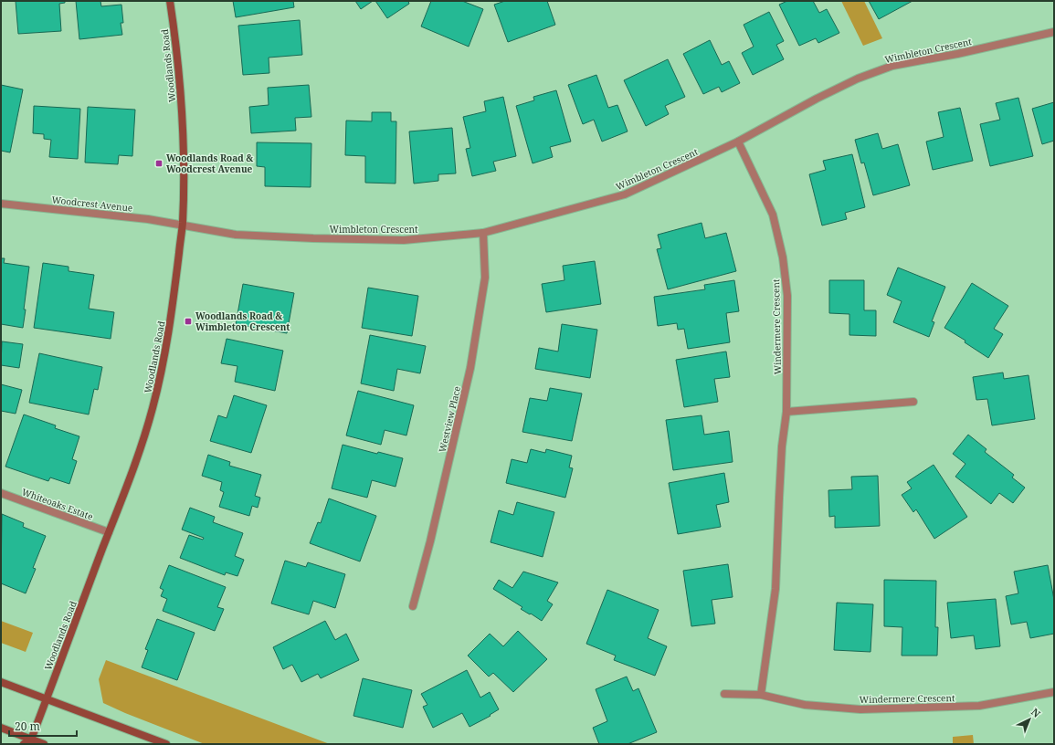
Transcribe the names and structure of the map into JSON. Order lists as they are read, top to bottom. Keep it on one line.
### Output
{"streets":{"street":["Wimbleton Crescent","Woodlands Road","Woodcrest Avenue","Windermere Crescent","Westview Place","Whiteoaks Estate"]},"crossings":[["Wimbleton Crescent","Woodlands Road"],["Wimbleton Crescent","Woodcrest Avenue"],["Wimbleton Crescent","Windermere Crescent"],["Wimbleton Crescent","Westview Place"],["Woodlands Road","Woodcrest Avenue"],["Woodlands Road","Whiteoaks Estate"]],"places":{"transit":["Woodlands Road & Woodcrest Avenue","Woodlands Road & Wimbleton Crescent"]},"scale_bar":"20 m","north":"top right"}
